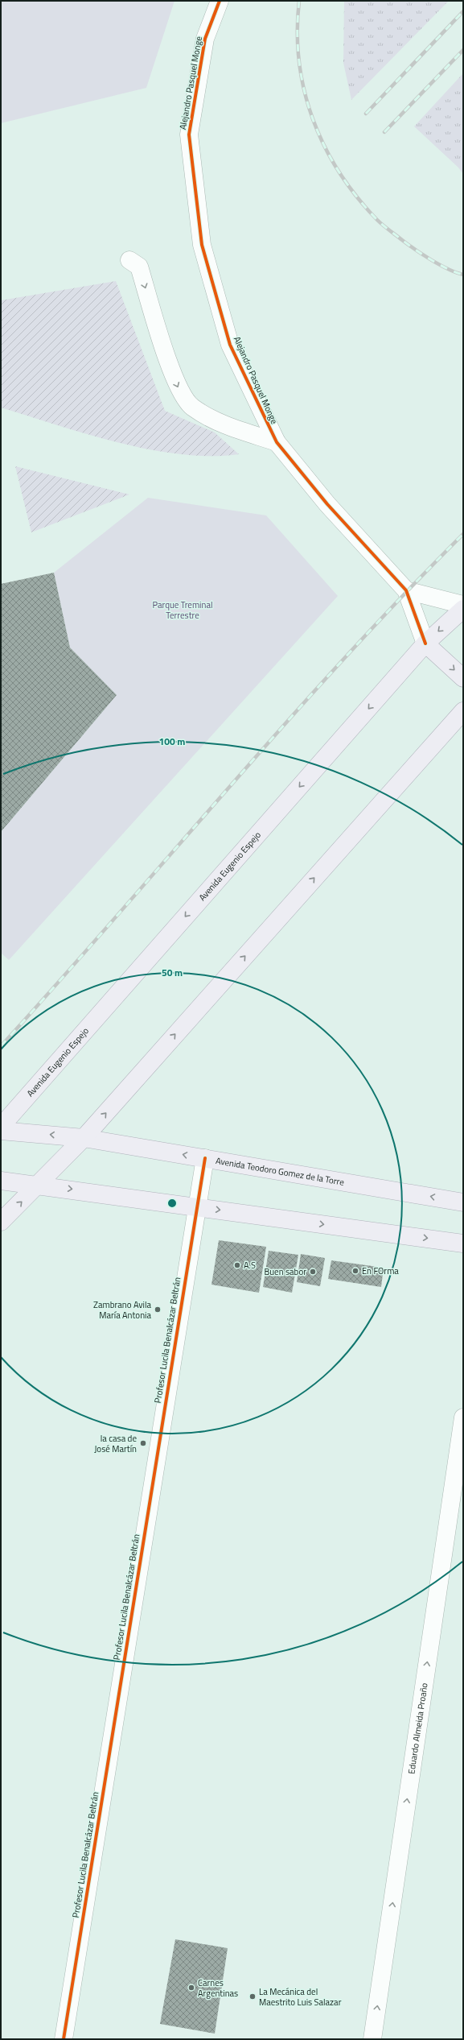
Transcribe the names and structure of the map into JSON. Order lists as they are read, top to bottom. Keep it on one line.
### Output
{"streets":{"main road":["Avenida Eugenio Espejo","Avenida Teodoro Gomez de la Torre"],"street":["Alejandro Pasquel Monge","Profesor Lucila Benalcázar Beltrán","Eduardo Almeida Proaño"]},"crossings":[["Alejandro Pasquel Monge","Avenida Eugenio Espejo"],["Avenida Teodoro Gomez de la Torre","Profesor Lucila Benalcázar Beltrán"]],"one_way":["Eduardo Almeida Proaño"],"parks":["Parque Treminal Terrestre"],"places":["A.S","En FOrma","Buen sabor","Zambrano Avila María Antonia","la casa de José Martín","Carnes Argentinas","La Mecánica del Maestrito Luis Salazar"],"rings":["100 m","50 m"]}
